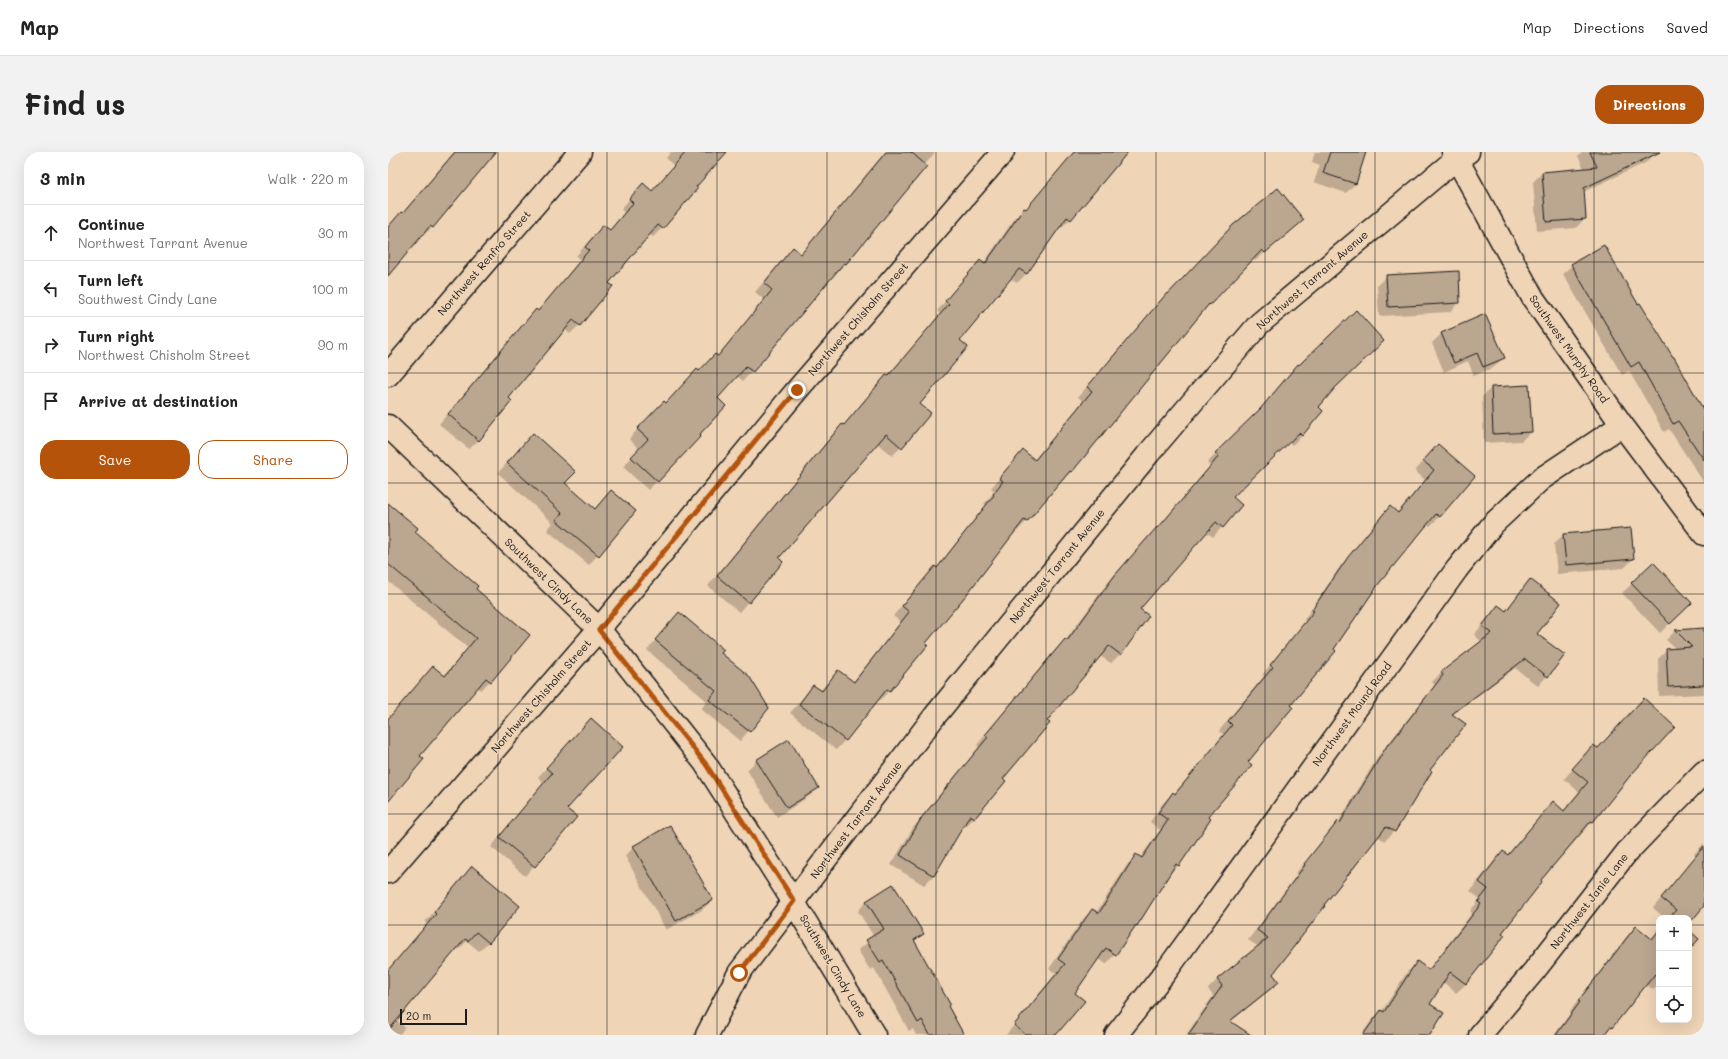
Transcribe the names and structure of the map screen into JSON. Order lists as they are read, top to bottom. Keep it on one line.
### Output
{"streets":{"street":["Northwest Renfro Street","Northwest Tarrant Avenue","Northwest Chisholm Street","Southwest Murphy Road","Southwest Cindy Lane","Northwest Mound Road","Northwest Janie Lane"]},"crossings":[["Northwest Tarrant Avenue","Southwest Murphy Road"],["Northwest Tarrant Avenue","Southwest Cindy Lane"],["Northwest Chisholm Street","Southwest Cindy Lane"],["Southwest Murphy Road","Northwest Mound Road"]],"scale_bar":"20 m","page":{"header":"Map","nav":["Map","Directions","Saved"],"buttons":["Directions",["Save","Share"]],"title":"Find us","heading":["3 min","Walk · 220 m"],"list":[["Continue","Northwest Tarrant Avenue","30 m"],["Turn left","Southwest Cindy Lane","100 m"],["Turn right","Northwest Chisholm Street","90 m"],"Arrive at destination"],"map_buttons":["+","−"],"scale":"20 m"}}
